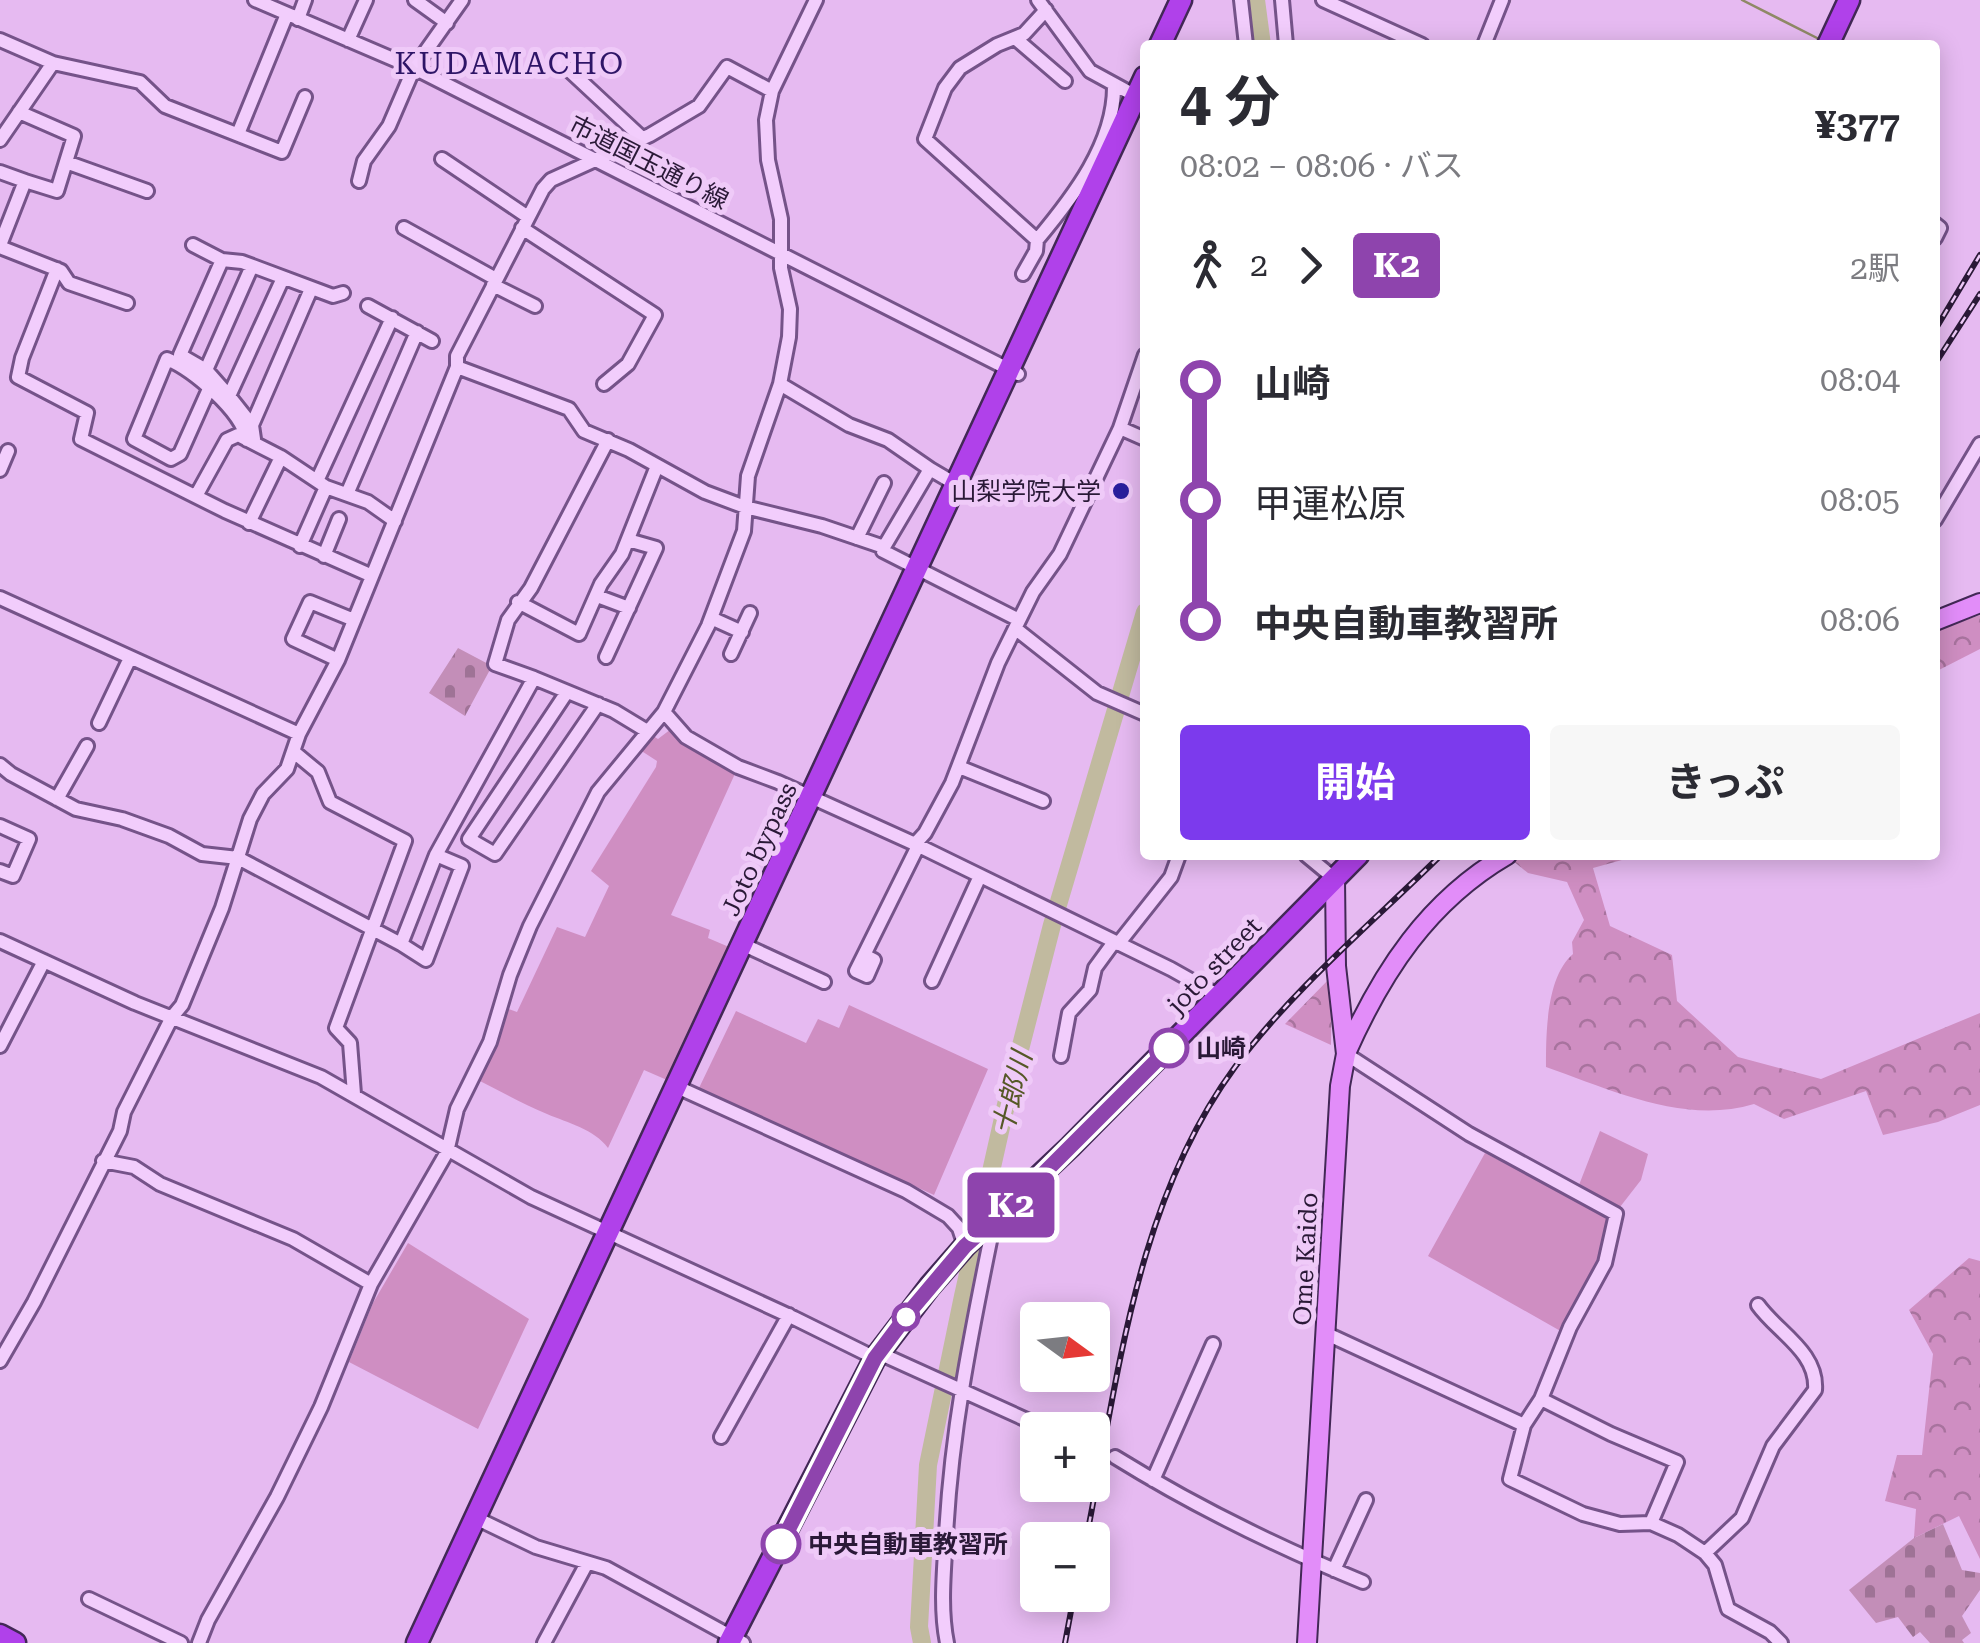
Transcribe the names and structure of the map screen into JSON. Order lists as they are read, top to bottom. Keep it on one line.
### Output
{"streets":{"highway":["Joto bypass","joto street"],"main road":["Ome Kaido"],"street":["市道国玉通り線"]},"crossings":[["市道国玉通り線","Joto bypass"],["joto street","Ome Kaido"]],"districts":["KUDAMACHO"],"water":["十郎川"],"places":["山梨学院大学","山崎","中央自動車教習所"],"lines":["bus line K2"],"north":"right","page":{"on_map":"K2","heading":["4 分","08:02 – 08:06 · バス","¥377"],"legs":["2","K2","2駅"],"list":[{"name":"山崎","value":"08:04"},{"name":"甲運松原","value":"08:05"},{"name":"中央自動車教習所","value":"08:06"}],"buttons":["開始","きっぷ"],"map_buttons":["+","−"]}}
